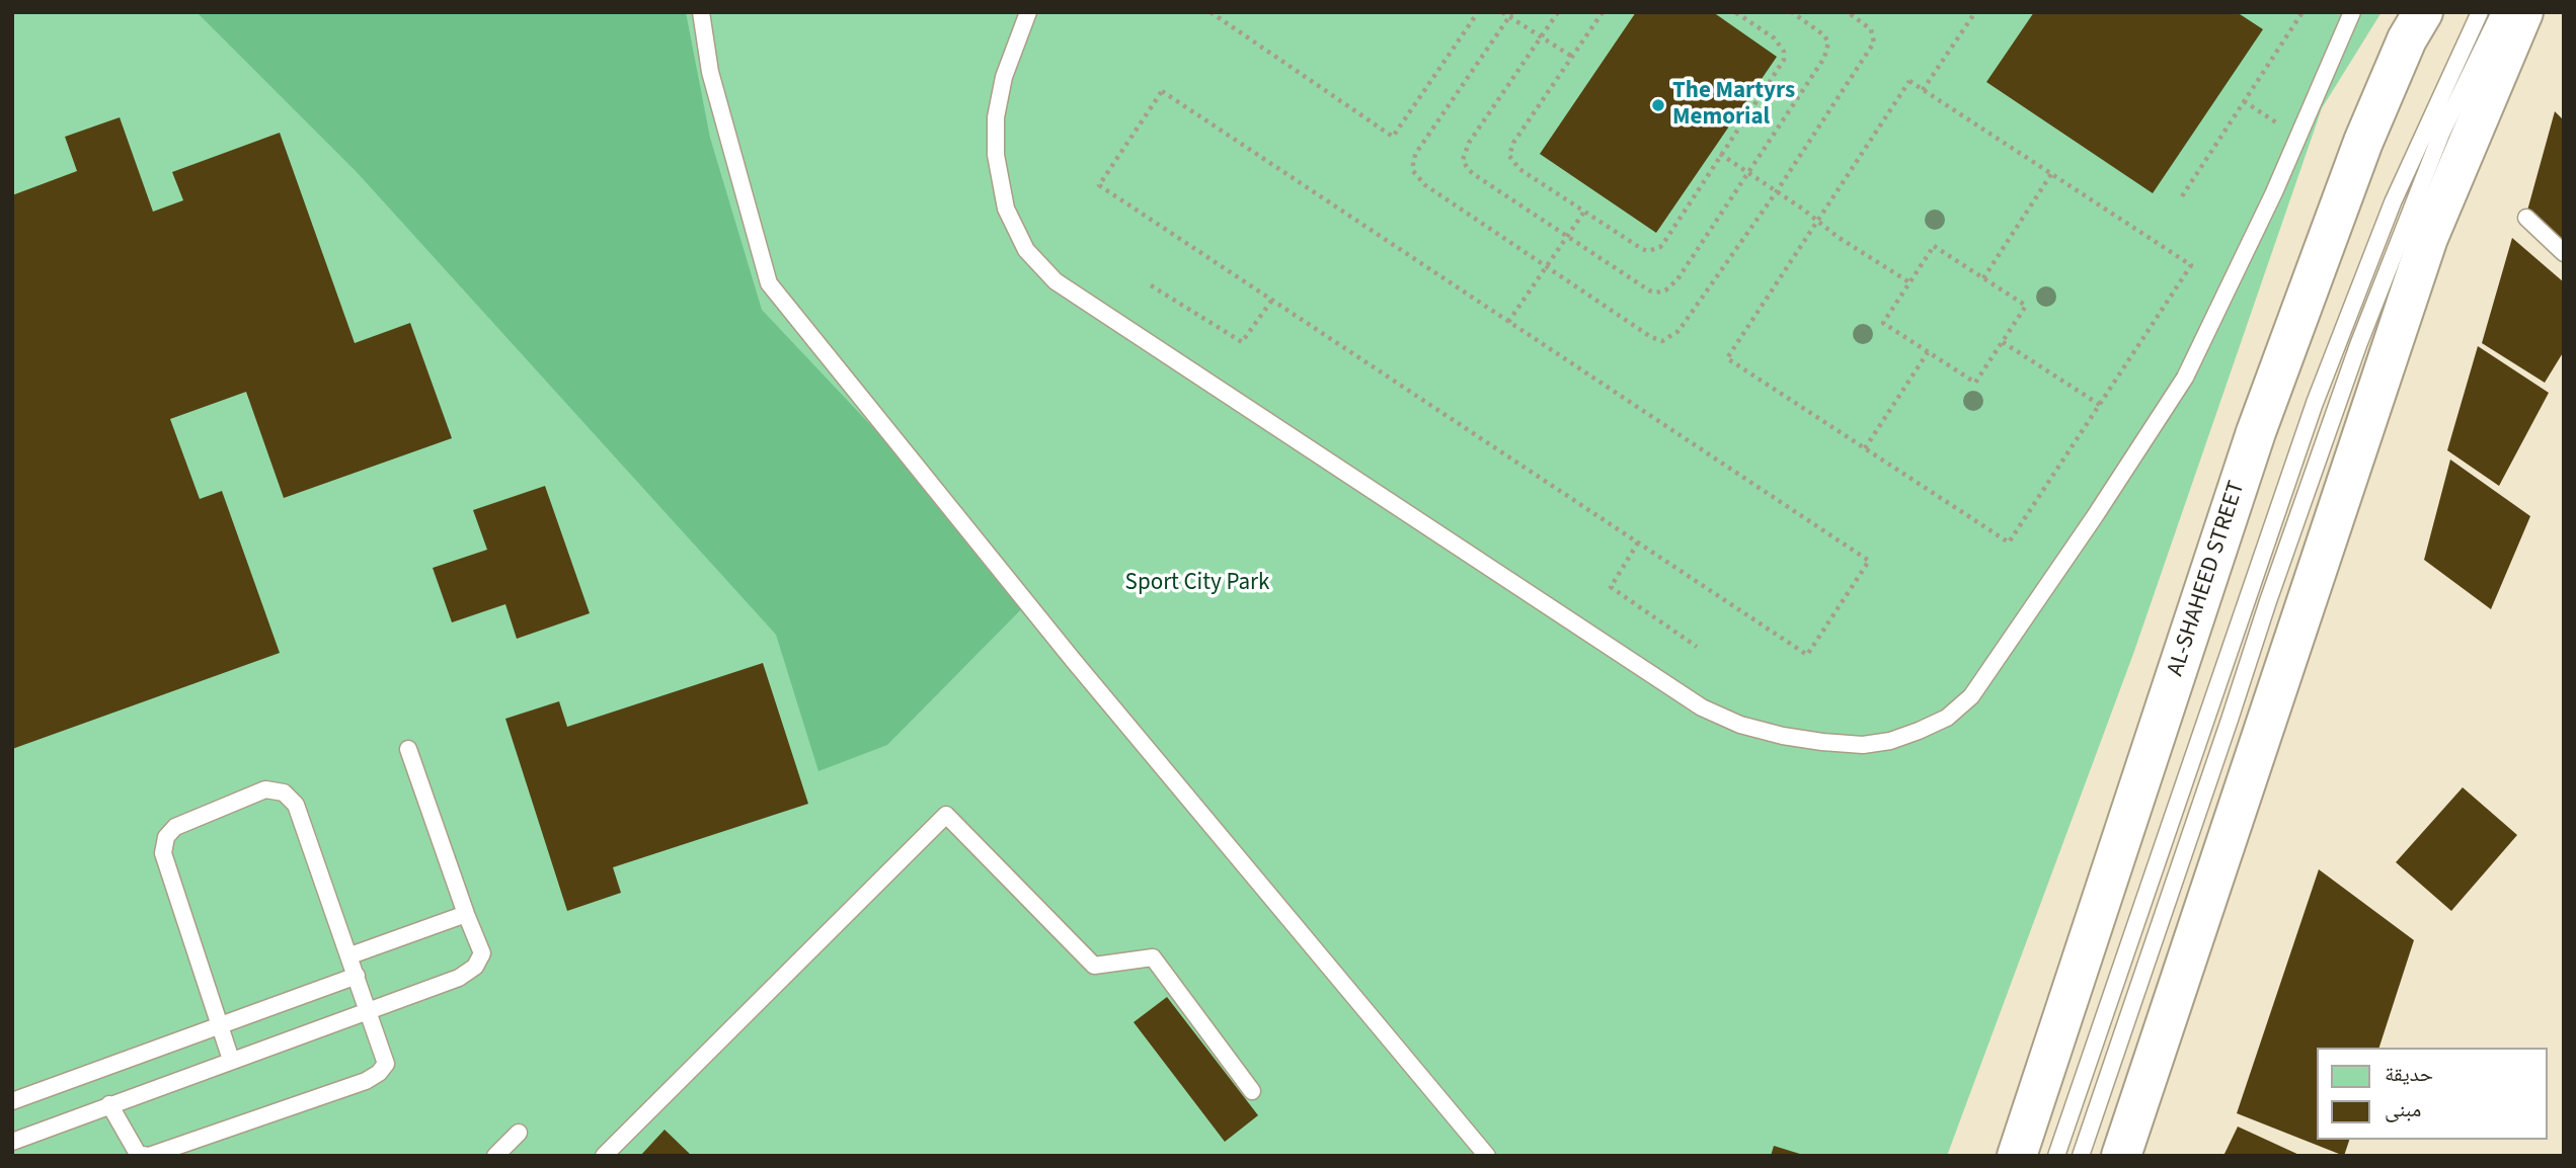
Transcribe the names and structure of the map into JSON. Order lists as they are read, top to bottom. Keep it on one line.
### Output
{"streets":{"highway":["AL-SHAHEED STREET"]},"parks":["Sport City Park"],"places":["The Martyrs Memorial"],"legend":["حديقة","مبنى"]}
